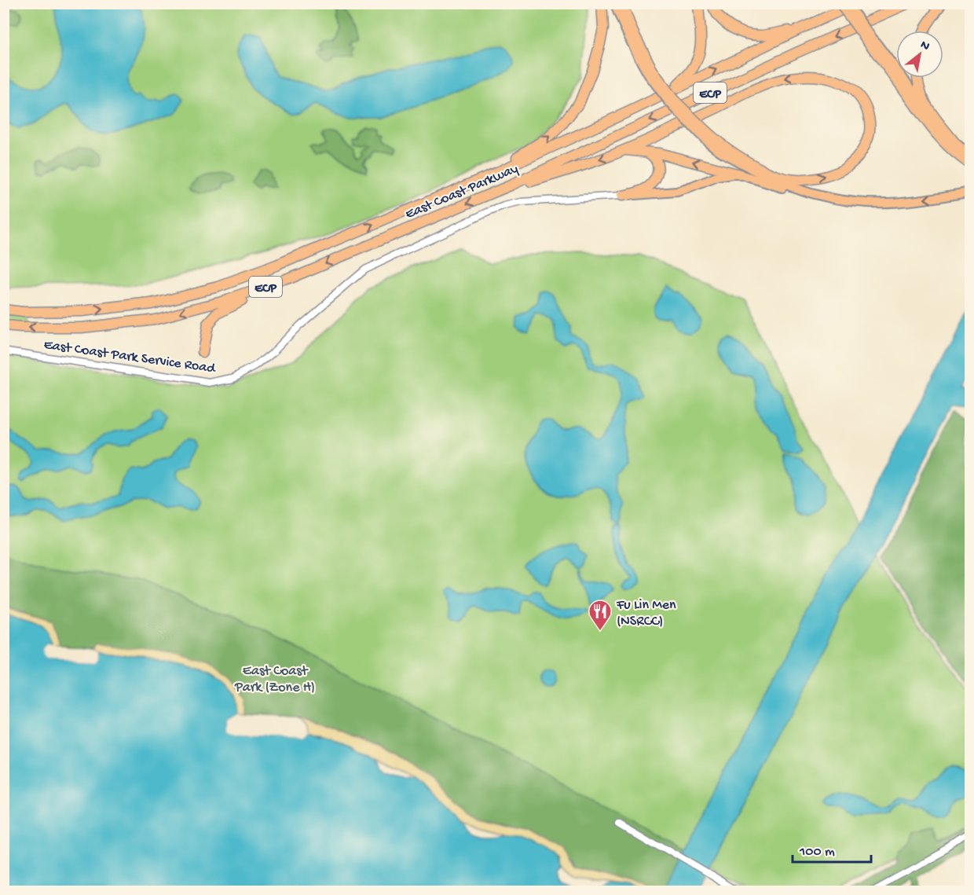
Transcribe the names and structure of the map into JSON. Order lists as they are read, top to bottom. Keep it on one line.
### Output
{"streets":{"highway":["ECP","East Coast Parkway"],"street":["East Coast Park Service Road"]},"parks":["East Coast Park (Zone H)"],"places":{"restaurant":["Fu Lin Men (NSRCC)"]},"scale_bar":"100 m","north":"top right"}
